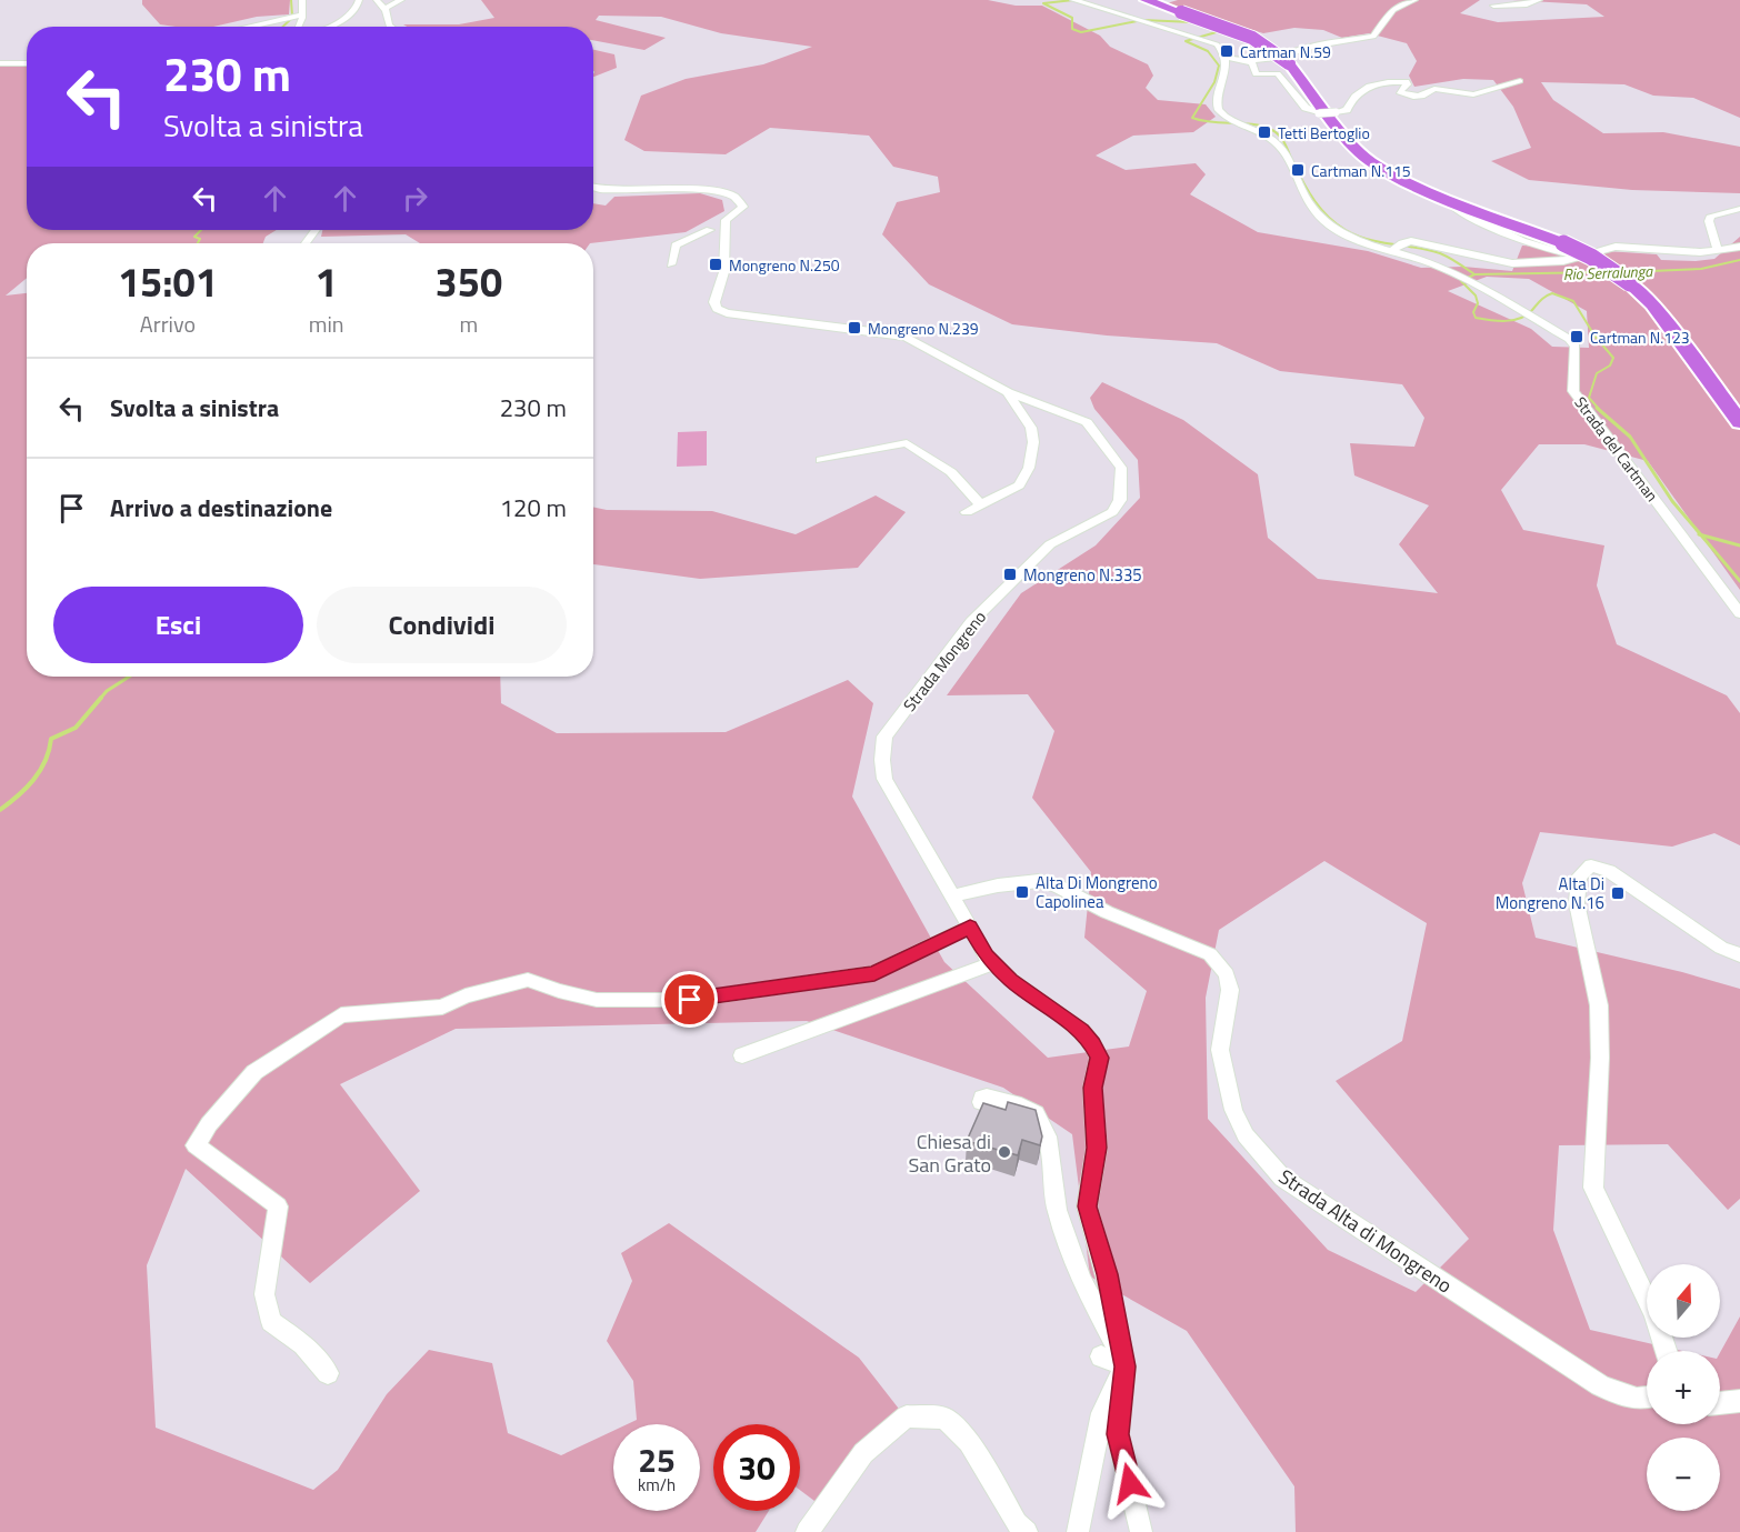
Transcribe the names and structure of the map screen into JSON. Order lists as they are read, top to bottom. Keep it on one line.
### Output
{"streets":{"street":["Strada del Cartman","Strada Mongreno","Strada Alta di Mongreno"]},"crossings":[["Strada Mongreno","Strada Alta di Mongreno"]],"water":["Rio Serralunga"],"places":{"transit":["Cartman N.59","Tetti Bertoglio","Cartman N.115","Mongreno N.250","Mongreno N.239","Cartman N.123","Mongreno N.335","Alta Di Mongreno Capolinea","Alta Di Mongreno N.16"],"other":["Chiesa di San Grato"]},"north":"top","page":{"turn":["230 m","Svolta a sinistra"],"eta":["15:01","Arrivo","1","min","350","m"],"list":[{"name":"Svolta a sinistra","value":"230 m"},{"name":"Arrivo a destinazione","value":"120 m"}],"buttons":["Esci","Condividi"],"map_buttons":["+","−"],"speed":"25 km/h","limit":"30"}}
